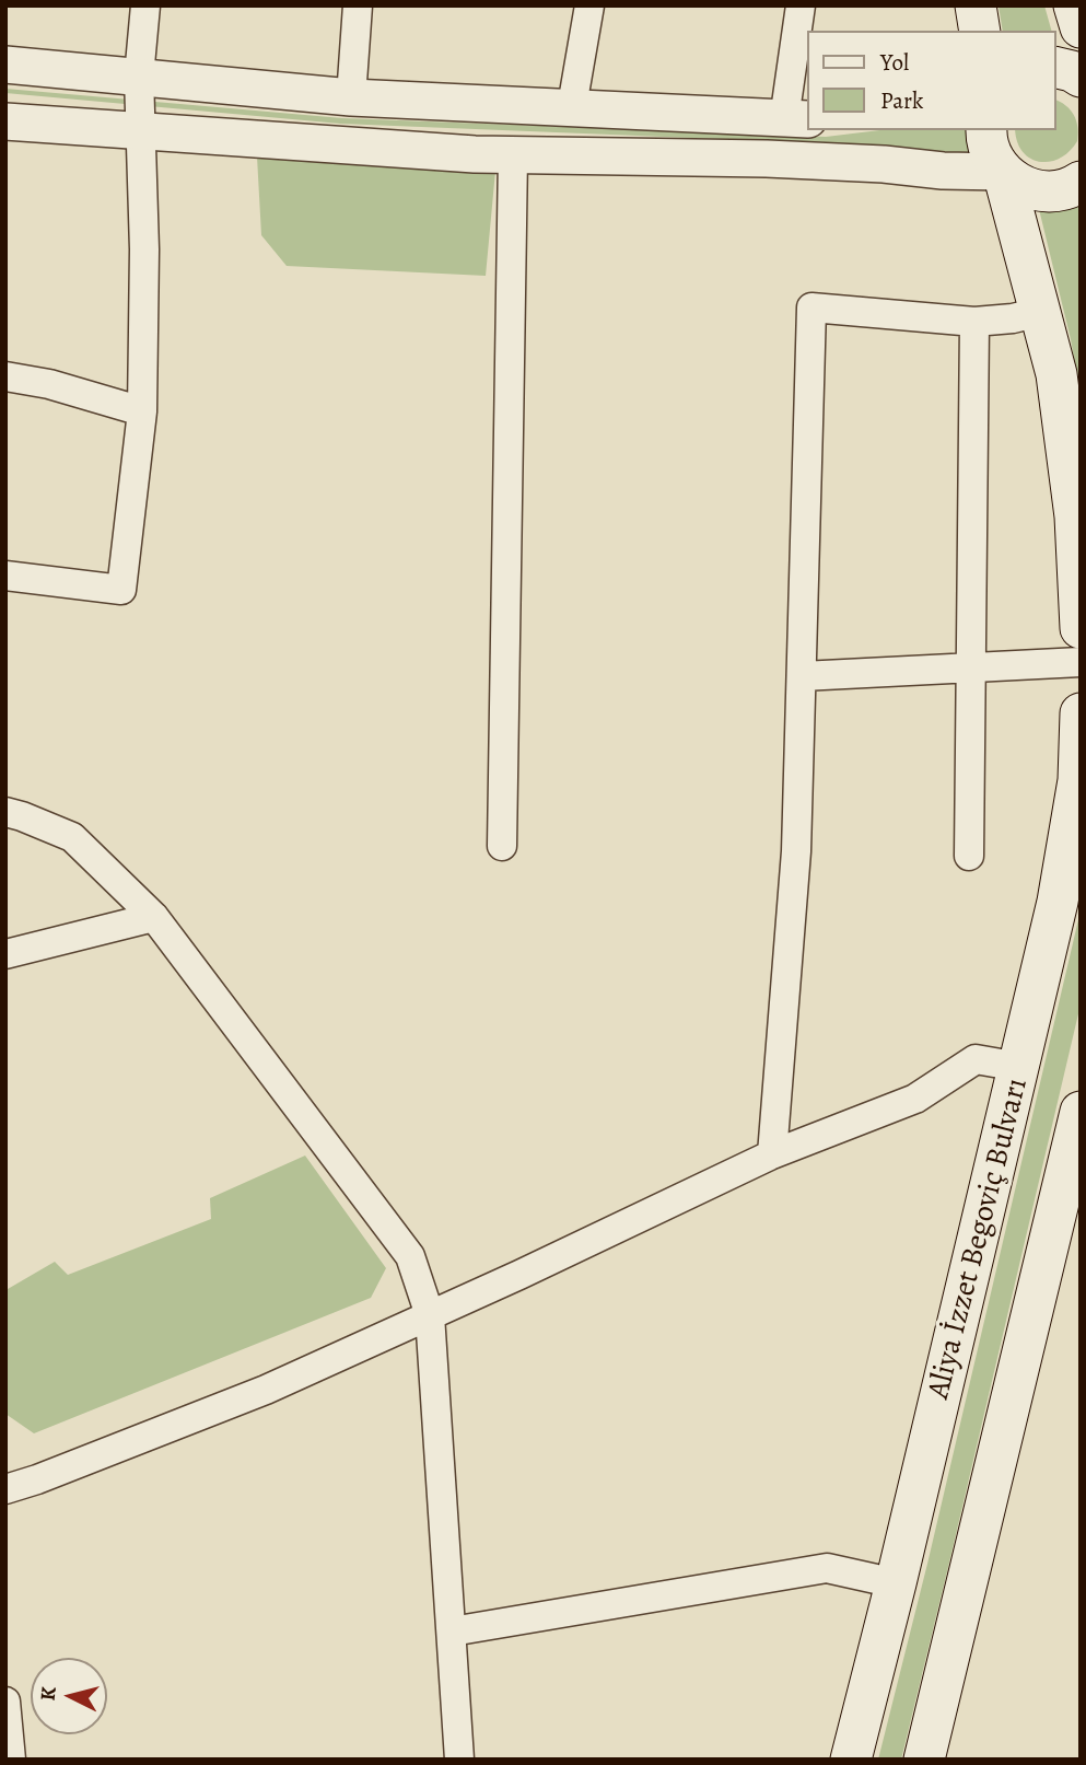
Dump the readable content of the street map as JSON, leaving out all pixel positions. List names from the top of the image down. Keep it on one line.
{"streets":{"main road":["Aliya İzzet Begoviç Bulvarı"]},"legend":["Yol","Park"],"north":"left"}
